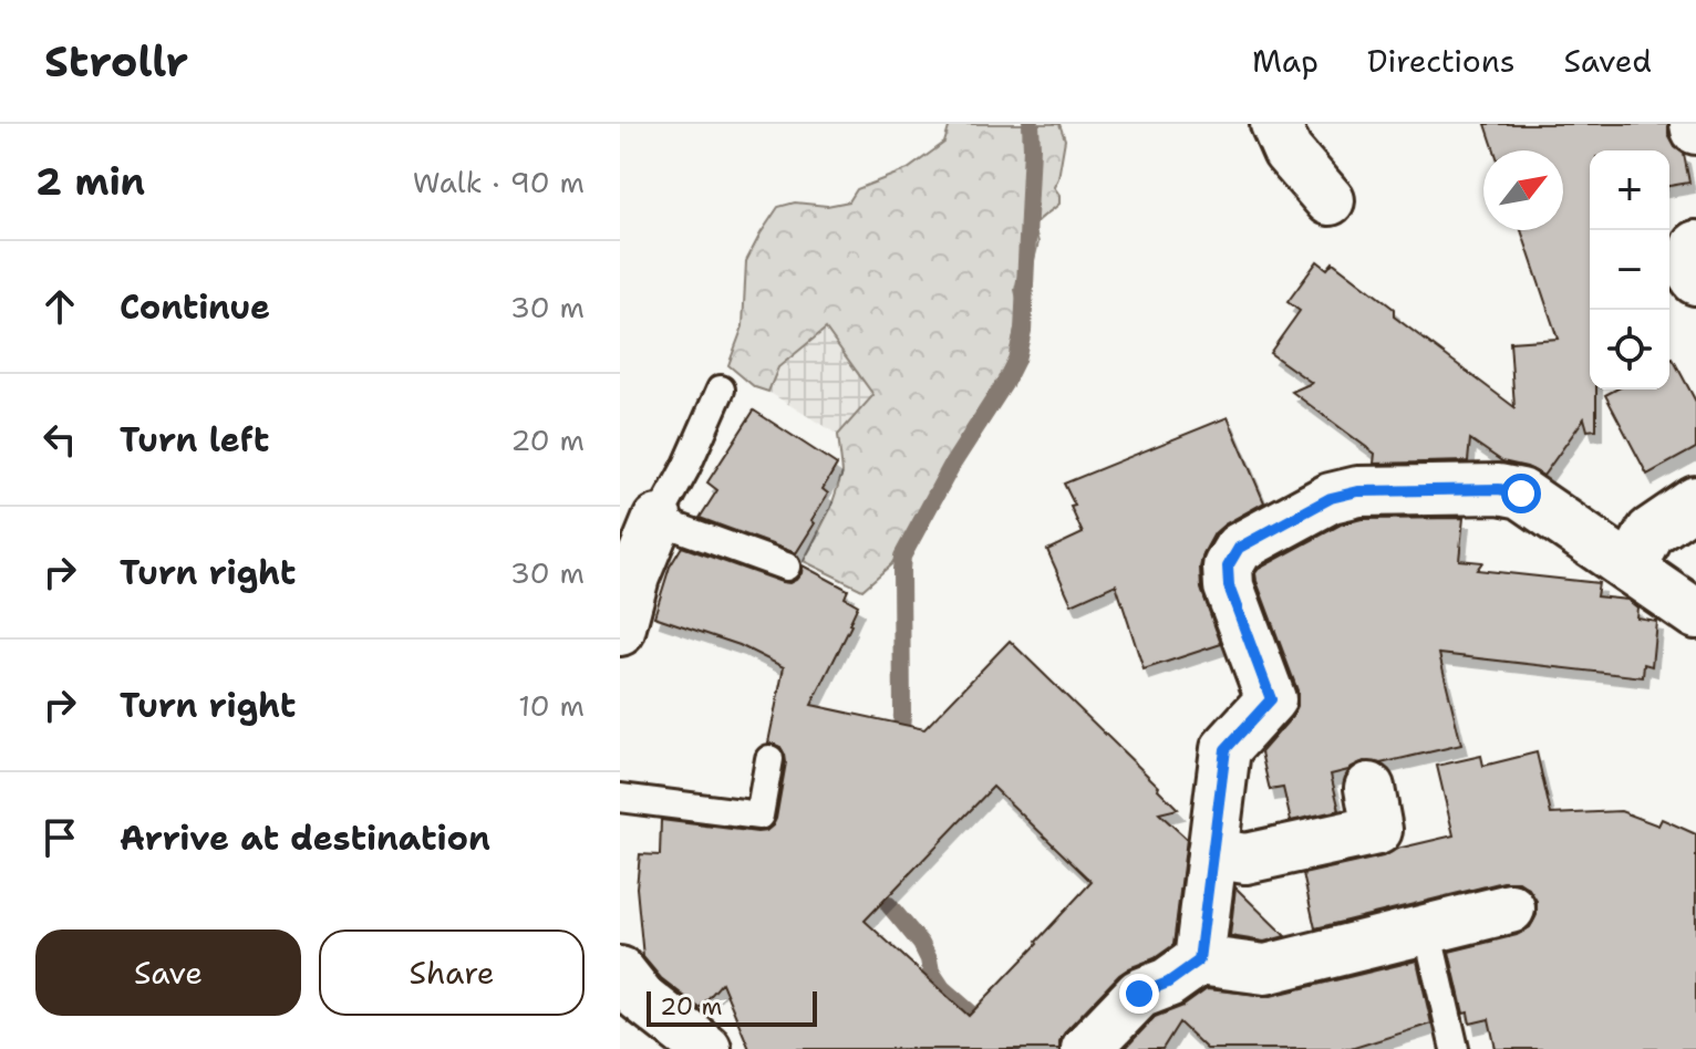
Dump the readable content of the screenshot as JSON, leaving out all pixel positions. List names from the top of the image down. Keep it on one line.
{"scale_bar":"20 m","north":"top right","page":{"header":"Strollr","nav":["Map","Directions","Saved"],"heading":["2 min","Walk · 90 m"],"map_buttons":["+","−"],"list":[["Continue","30 m"],["Turn left","20 m"],["Turn right","30 m"],["Turn right","10 m"],"Arrive at destination"],"buttons":["Save","Share"],"scale":"20 m"}}
